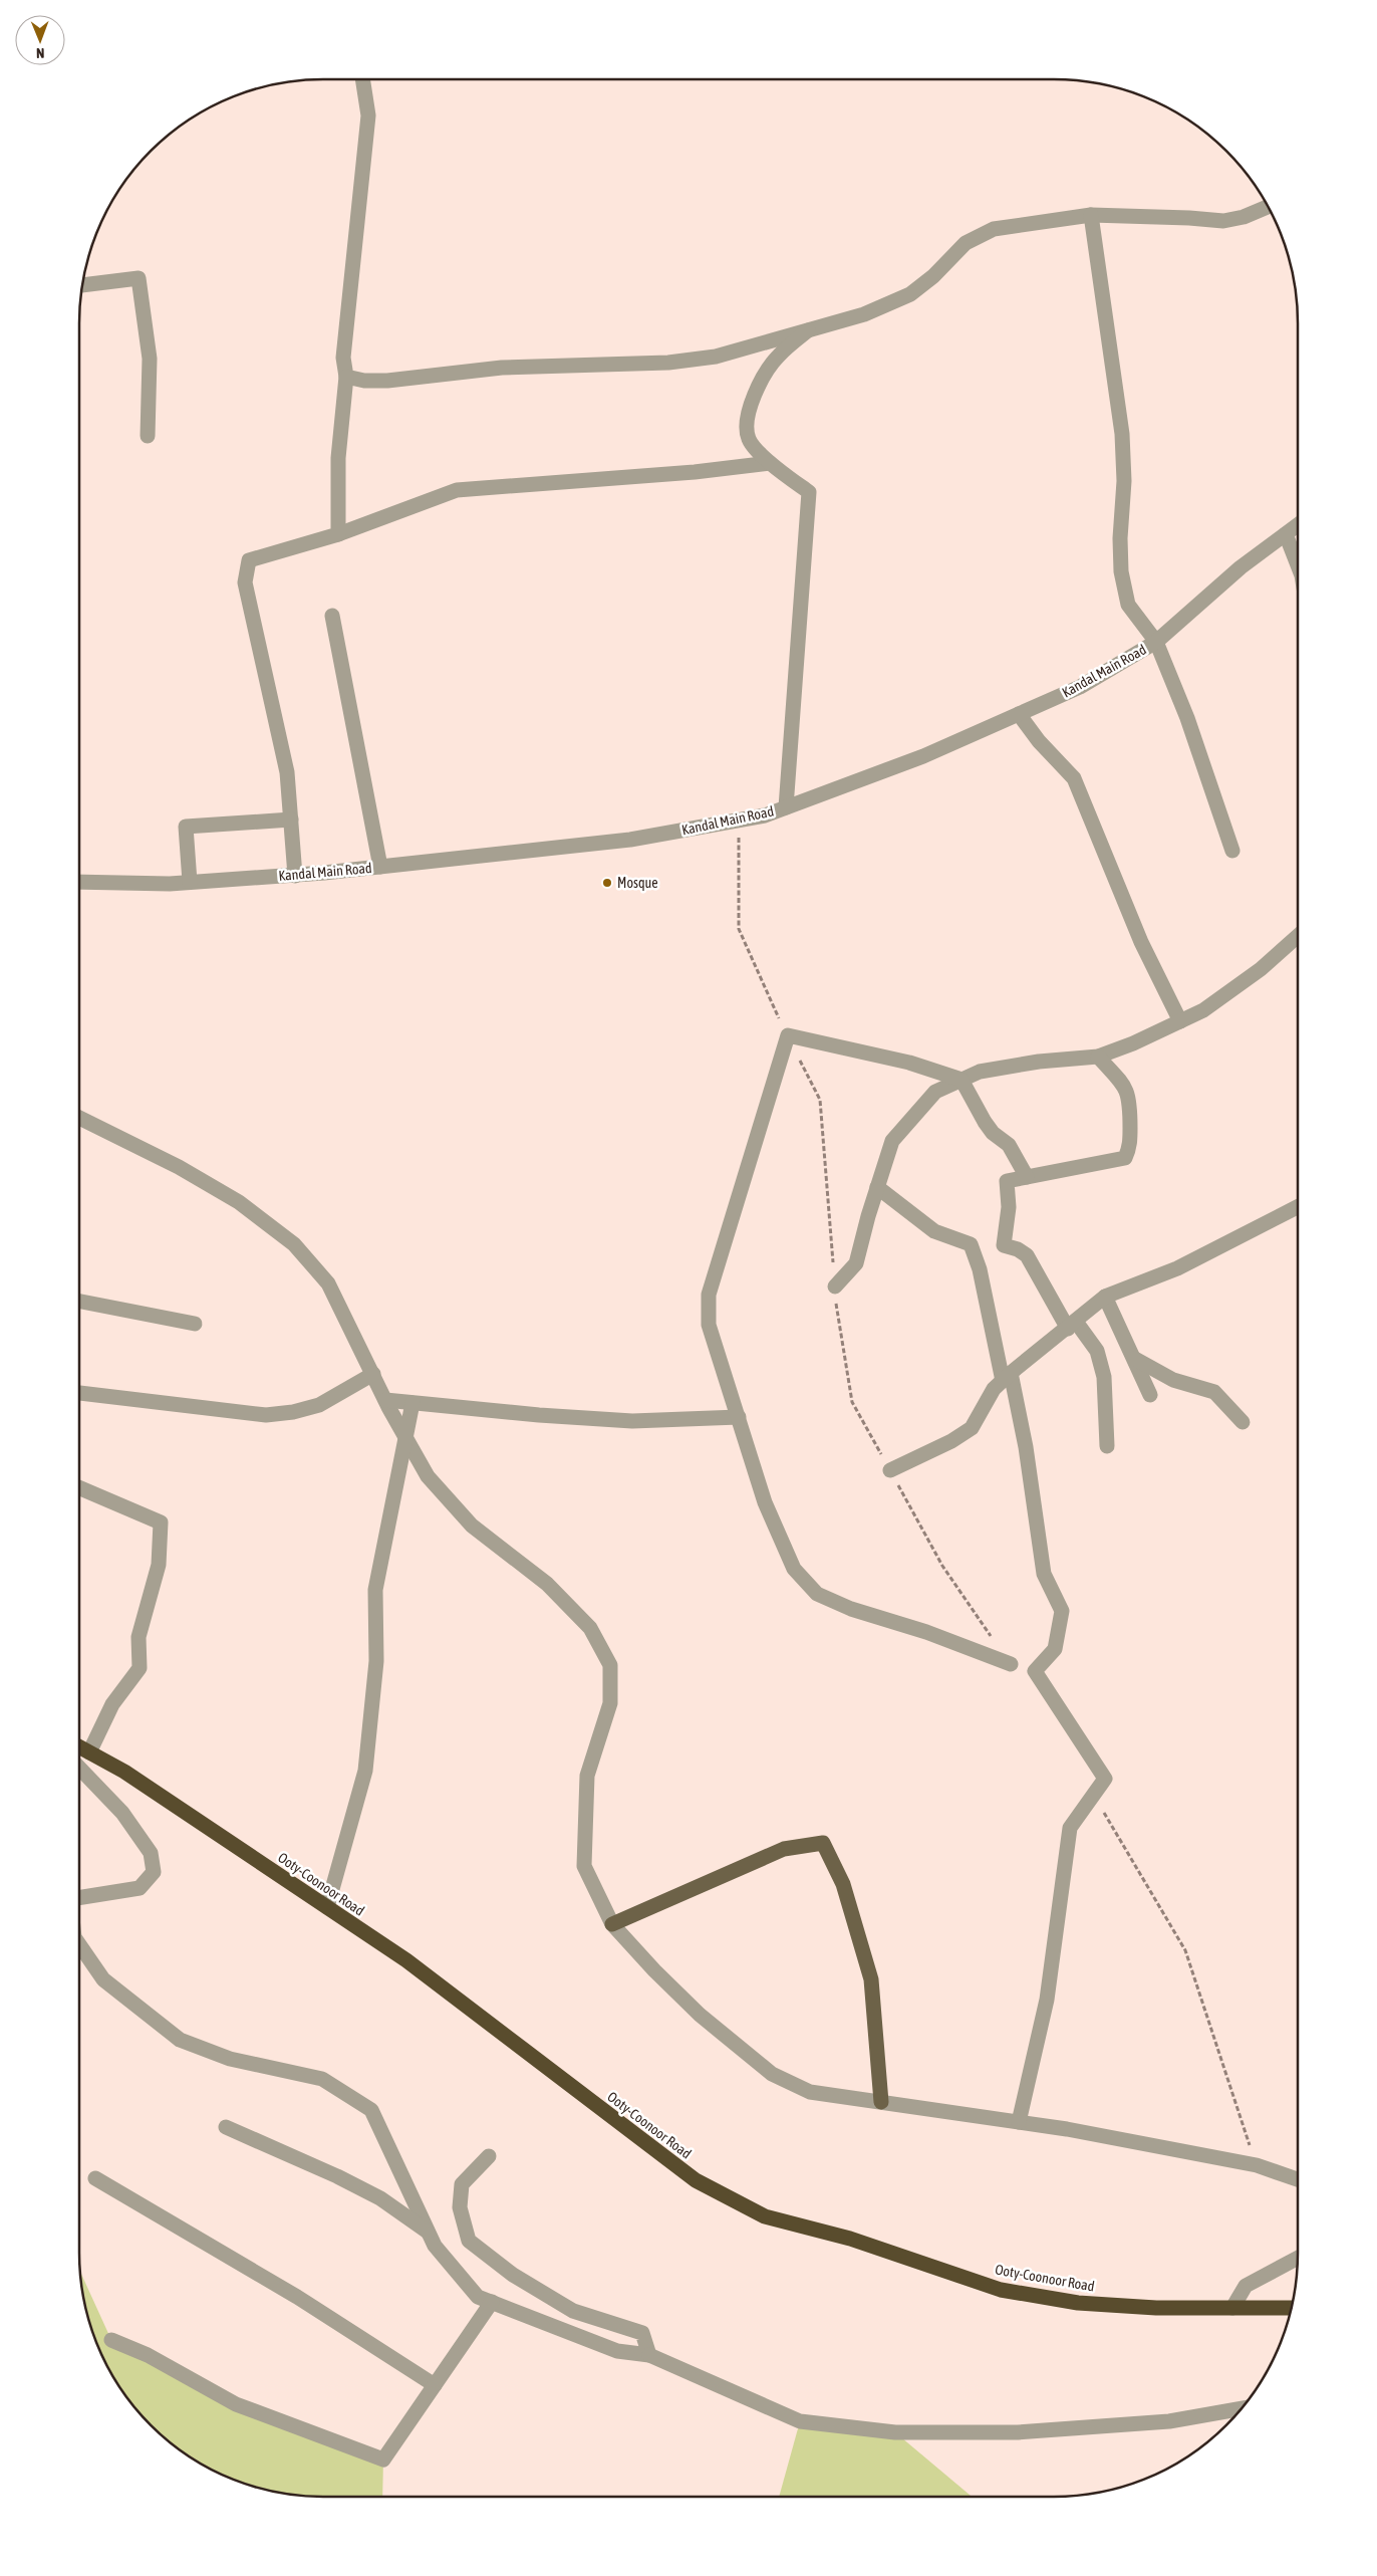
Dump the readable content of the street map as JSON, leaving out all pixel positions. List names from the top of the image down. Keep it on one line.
{"streets":{"highway":["Ooty-Coonoor Road"],"street":["Kandal Main Road"]},"places":["Mosque"],"north":"bottom"}
